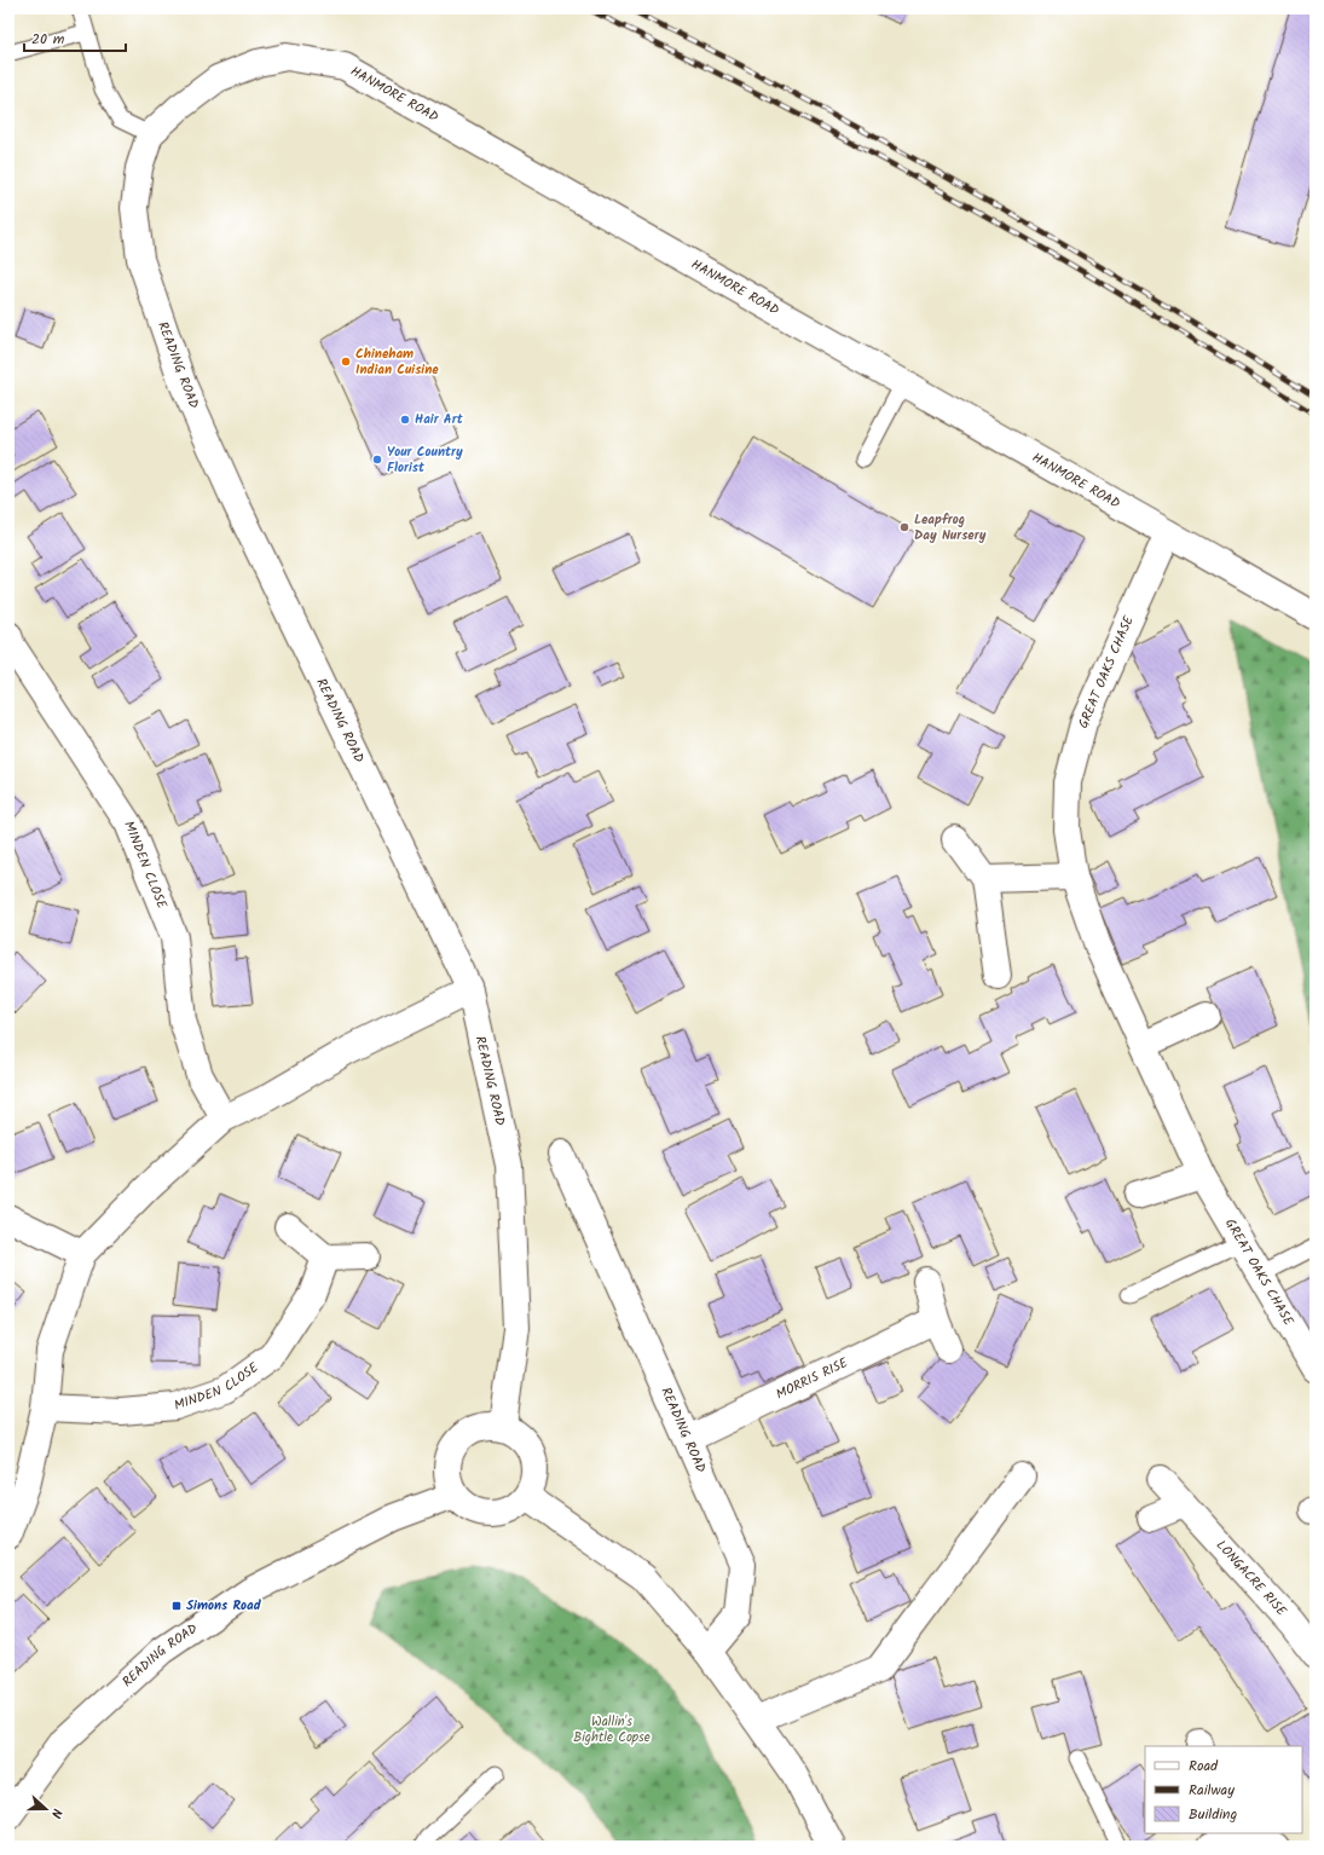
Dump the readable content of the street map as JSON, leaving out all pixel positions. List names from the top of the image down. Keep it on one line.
{"streets":{"street":["HANMORE ROAD","READING ROAD","GREAT OAKS CHASE","MINDEN CLOSE","MORRIS RISE","LONGACRE RISE"]},"crossings":[["HANMORE ROAD","READING ROAD"],["HANMORE ROAD","GREAT OAKS CHASE"],["READING ROAD","MORRIS RISE"]],"parks":["Wallin's Bightle Copse"],"places":{"other":["Chineham Indian Cuisine","Hair Art","Your Country Florist","Leapfrog Day Nursery"],"transit":["Simons Road"]},"legend":["Road","Railway","Building"],"scale_bar":"20 m","north":"right"}
